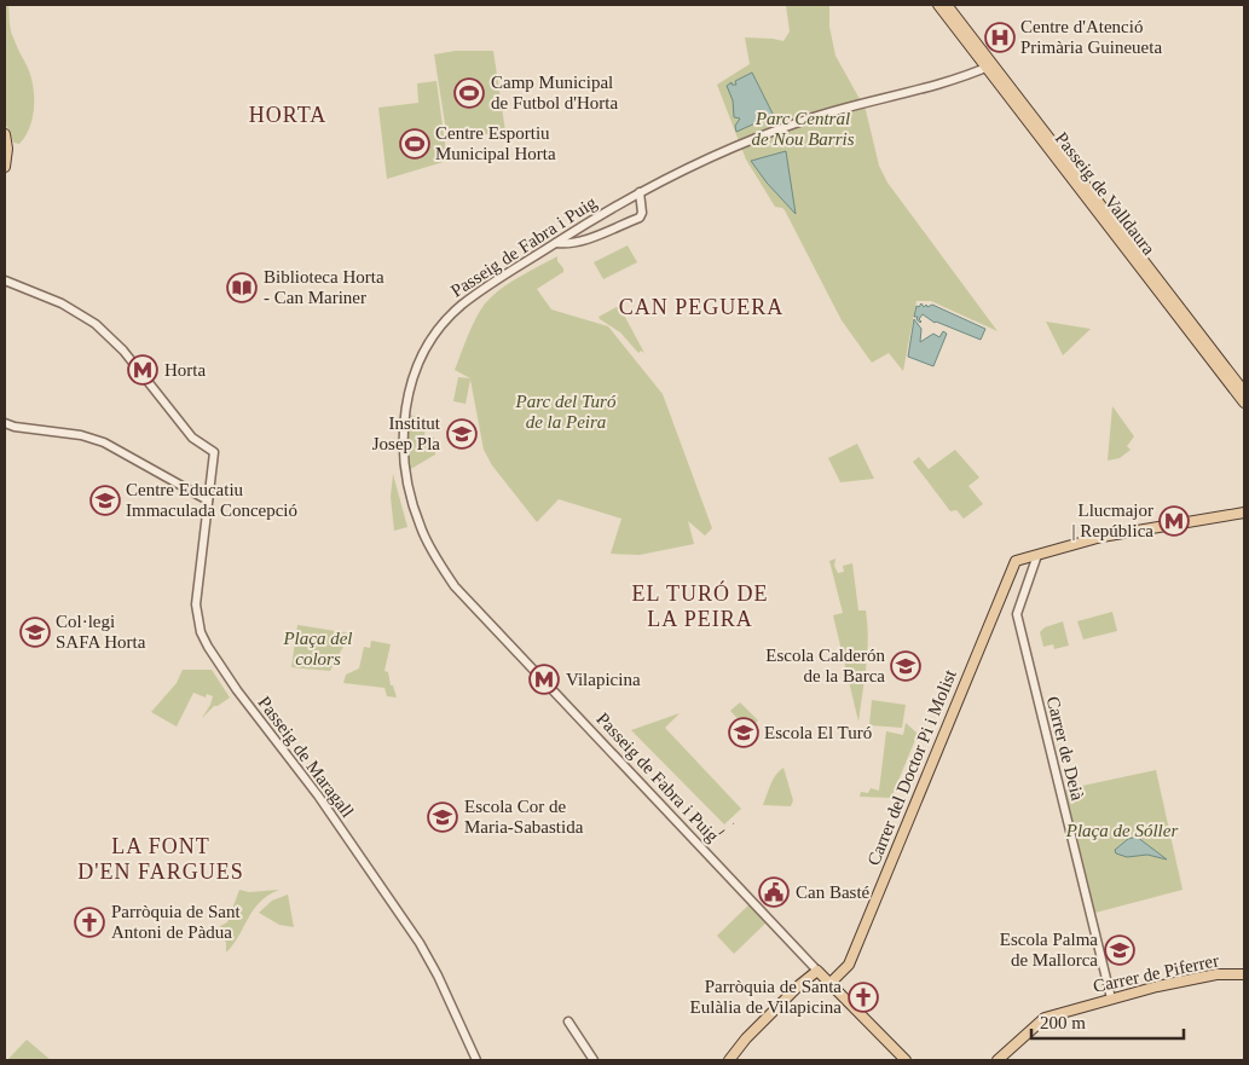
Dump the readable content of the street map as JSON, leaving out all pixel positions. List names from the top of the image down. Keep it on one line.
{"streets":{"main road":["Passeig de Valldaura","Passeig de Fabra i Puig","Carrer del Doctor Pi i Molist","Carrer de Piferrer"],"street":["Carrer de Deià","Passeig de Maragall"]},"crossings":[["Passeig de Valldaura","Passeig de Fabra i Puig"],["Passeig de Fabra i Puig","Carrer del Doctor Pi i Molist"],["Carrer de Deià","Carrer del Doctor Pi i Molist"],["Carrer de Deià","Carrer de Piferrer"]],"districts":["HORTA","CAN PEGUERA","EL TURÓ DE LA PEIRA","LA FONT D'EN FARGUES"],"parks":["Parc Central de Nou Barris","Parc del Turó de la Peira","Plaça del colors","Plaça de Sóller"],"places":{"hospital":["Centre d'Atenció Primària Guineueta"],"sports":["Camp Municipal de Futbol d'Horta","Centre Esportiu Municipal Horta"],"library":["Biblioteca Horta - Can Mariner"],"metro station":["Horta","Llucmajor | República","Vilapicina"],"school or university":["Institut Josep Pla","Centre Educatiu Immaculada Concepció","Col·legi SAFA Horta","Escola Calderón de la Barca","Escola El Turó","Escola Cor de Maria-Sabastida","Escola Palma de Mallorca"],"public building":["Can Basté"],"church":["Parròquia de Sant Antoni de Pàdua","Parròquia de Santa Eulàlia de Vilapicina"]},"scale_bar":"200 m"}
